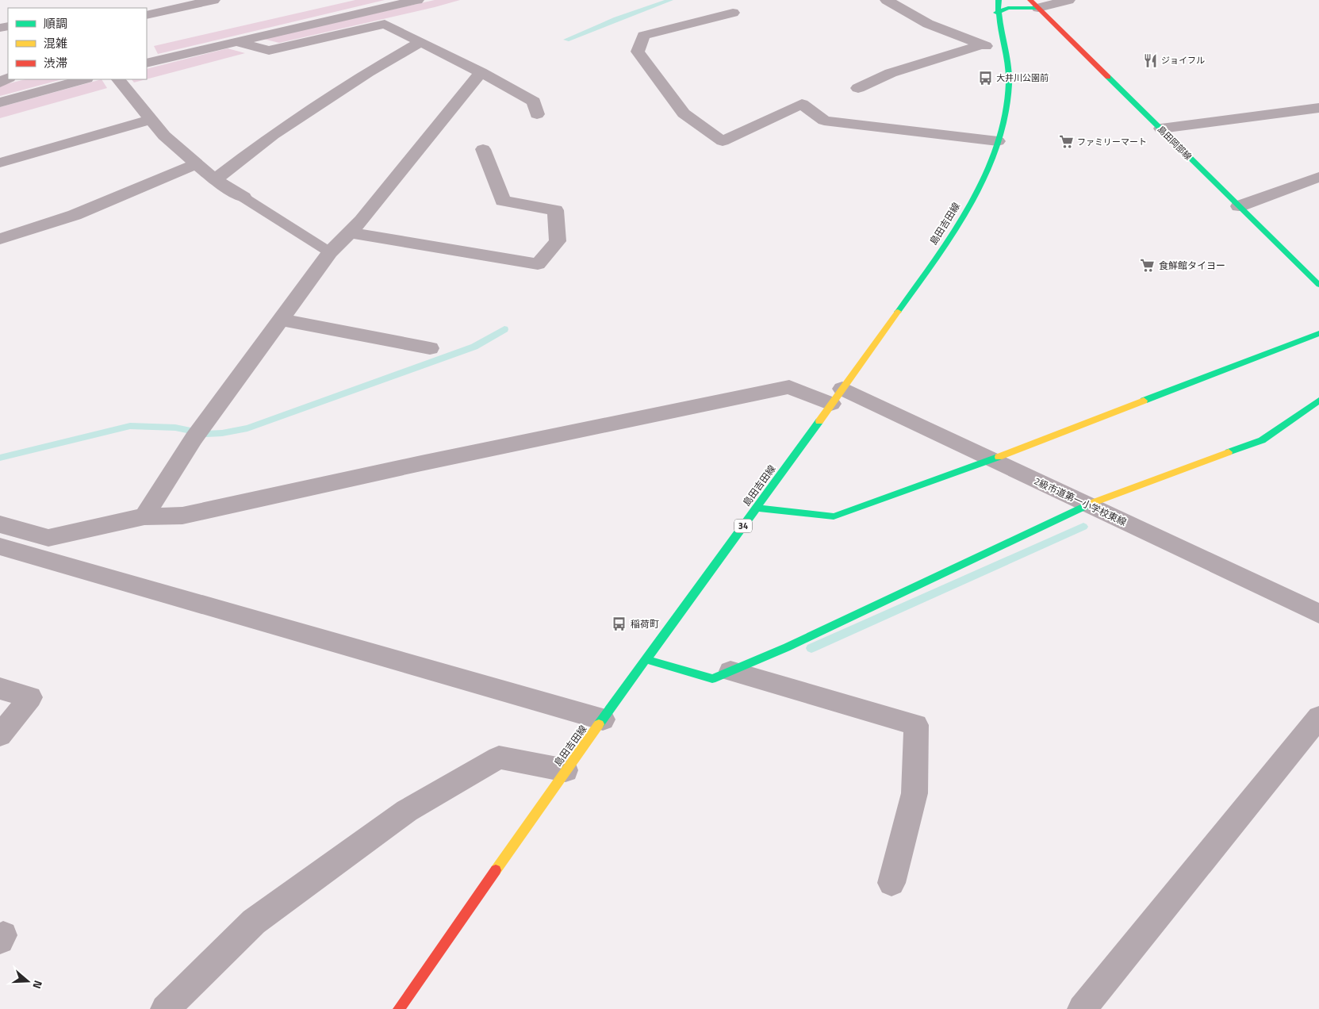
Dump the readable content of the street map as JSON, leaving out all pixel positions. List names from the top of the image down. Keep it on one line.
{"streets":{"main road":["島田岡部線","島田吉田線","34"],"street":["2級市道第一小学校東線"]},"crossings":[["島田吉田線","2級市道第一小学校東線"]],"places":{"restaurant":["ジョイフル"],"bus stop":["大井川公園前","稲荷町"],"supermarket":["ファミリーマート","食鮮館タイヨー"]},"legend":["順調","混雑","渋滞"],"north":"right"}
